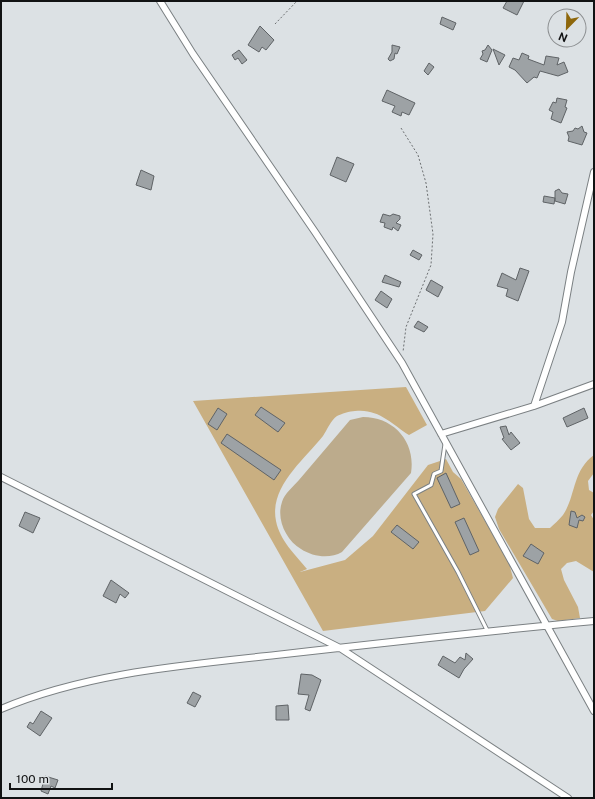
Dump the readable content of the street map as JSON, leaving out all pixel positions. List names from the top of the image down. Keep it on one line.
{"scale_bar":"100 m","north":"bottom left"}
